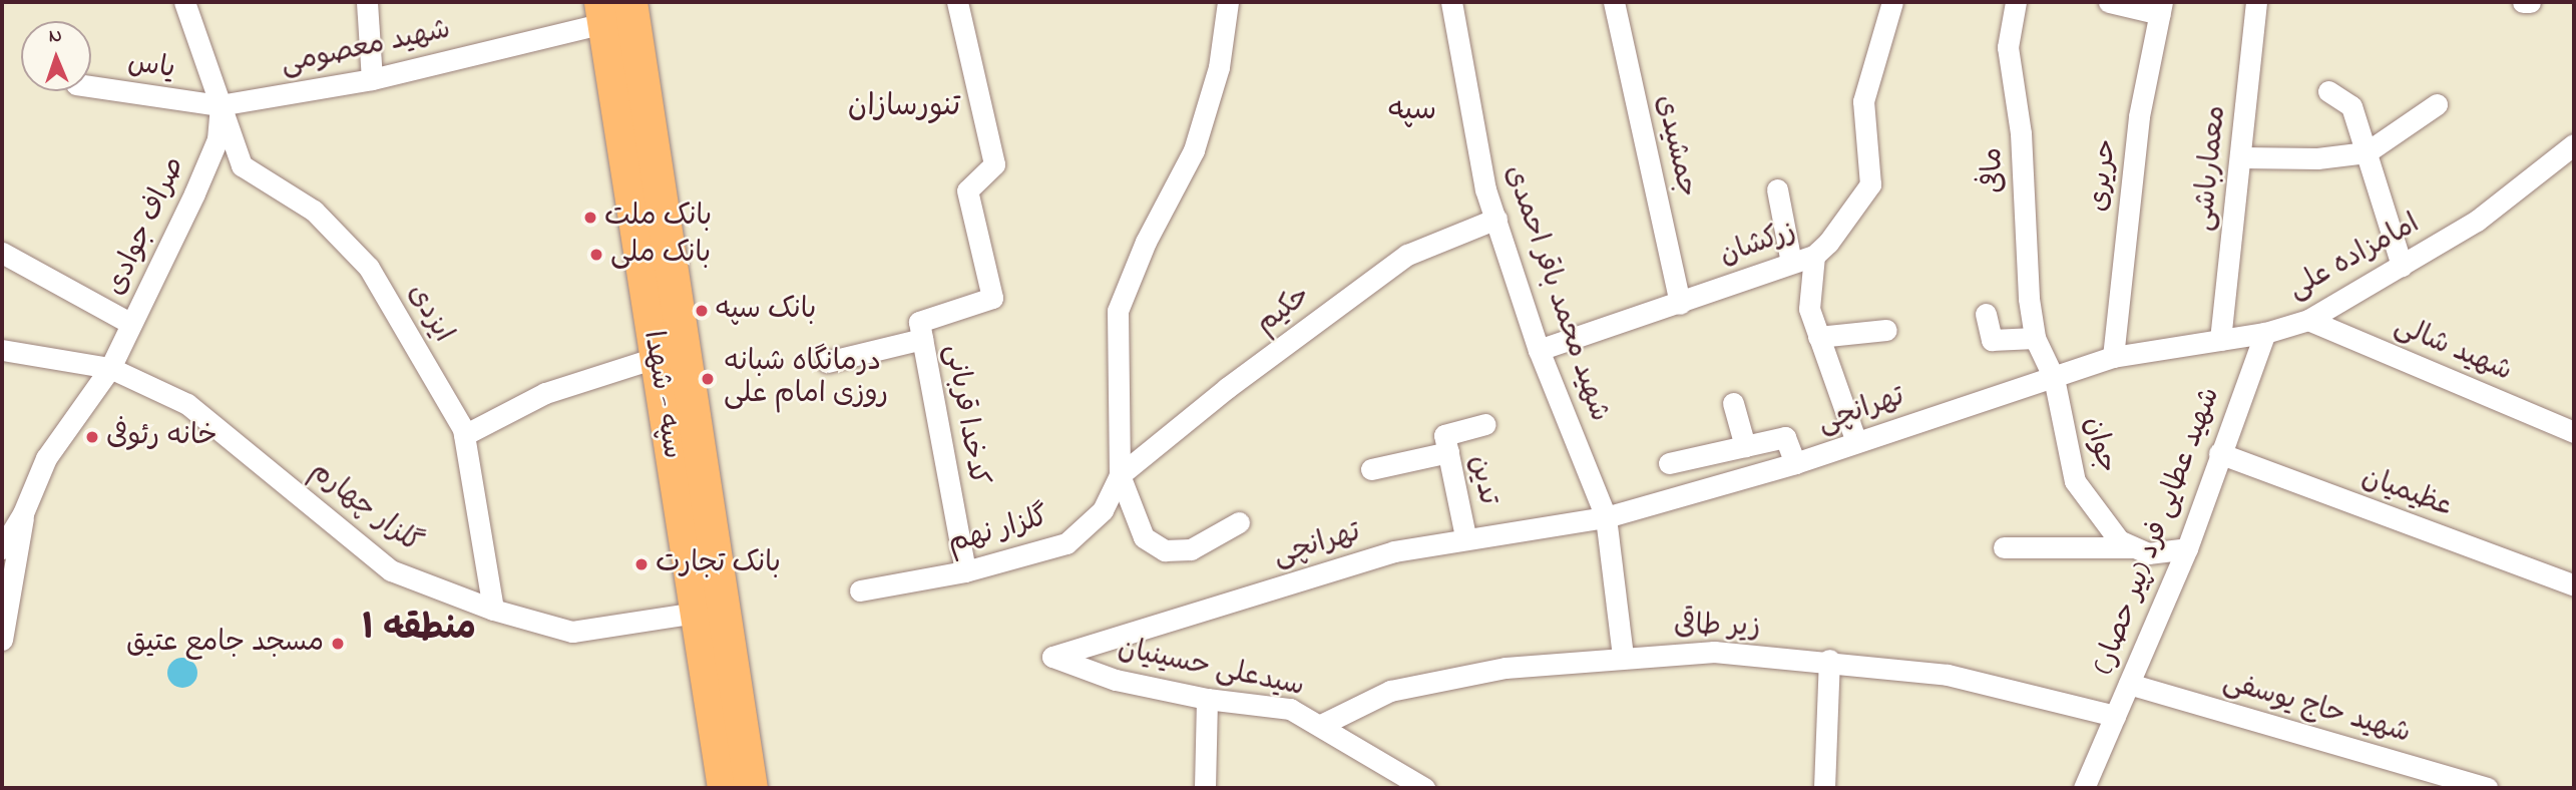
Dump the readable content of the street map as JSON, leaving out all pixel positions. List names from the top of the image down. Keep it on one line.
{"streets":{"main road":["سپه - شهدا"],"street":["شهید معصومی","یاس","جمشیدی","معمارباشی","مافی","حریری","صراف جوادی","زرکشان","امامزاده علی","شهید محمد باقر احمدی","حکیم","ایزدی","شهید شالی","تهرانچی","کدخدا قربانی","جوان","تدین","عظیمیان","گلزار چهارم","گلزار نهم","شهید عطایی فرد (پیر حصار)","زیر طاقی","سیدعلی حسینیان","شهید حاج یوسفی"]},"crossings":[["شهید معصومی","یاس"],["شهید معصومی","صراف جوادی"],["شهید معصومی","ایزدی"],["شهید معصومی","سپه - شهدا"],["یاس","صراف جوادی"],["یاس","ایزدی"],["جمشیدی","زرکشان"],["معمارباشی","امامزاده علی"],["مافی","امامزاده علی"],["مافی","تهرانچی"],["مافی","جوان"],["حریری","امامزاده علی"],["صراف جوادی","ایزدی"],["صراف جوادی","گلزار چهارم"],["زرکشان","شهید محمد باقر احمدی"],["امامزاده علی","شهید شالی"],["امامزاده علی","تهرانچی"],["امامزاده علی","جوان"],["امامزاده علی","شهید عطایی فرد (پیر حصار)"],["شهید محمد باقر احمدی","حکیم"],["شهید محمد باقر احمدی","تهرانچی"],["حکیم","گلزار نهم"],["ایزدی","گلزار چهارم"],["سپه - شهدا","گلزار چهارم"],["تهرانچی","جوان"],["تهرانچی","تدین"],["تهرانچی","سیدعلی حسینیان"],["کدخدا قربانی","گلزار نهم"],["عظیمیان","شهید عطایی فرد (پیر حصار)"],["شهید عطایی فرد (پیر حصار)","زیر طاقی"],["شهید عطایی فرد (پیر حصار)","شهید حاج یوسفی"],["زیر طاقی","سیدعلی حسینیان"]],"districts":["تنورسازان","سپه","منطقه ۱"],"places":["بانک ملت","بانک ملی","بانک سپه","درمانگاه شبانه روزی امام علی","خانه رئوفی","بانک تجارت","مسجد جامع عتیق"],"north":"top"}
